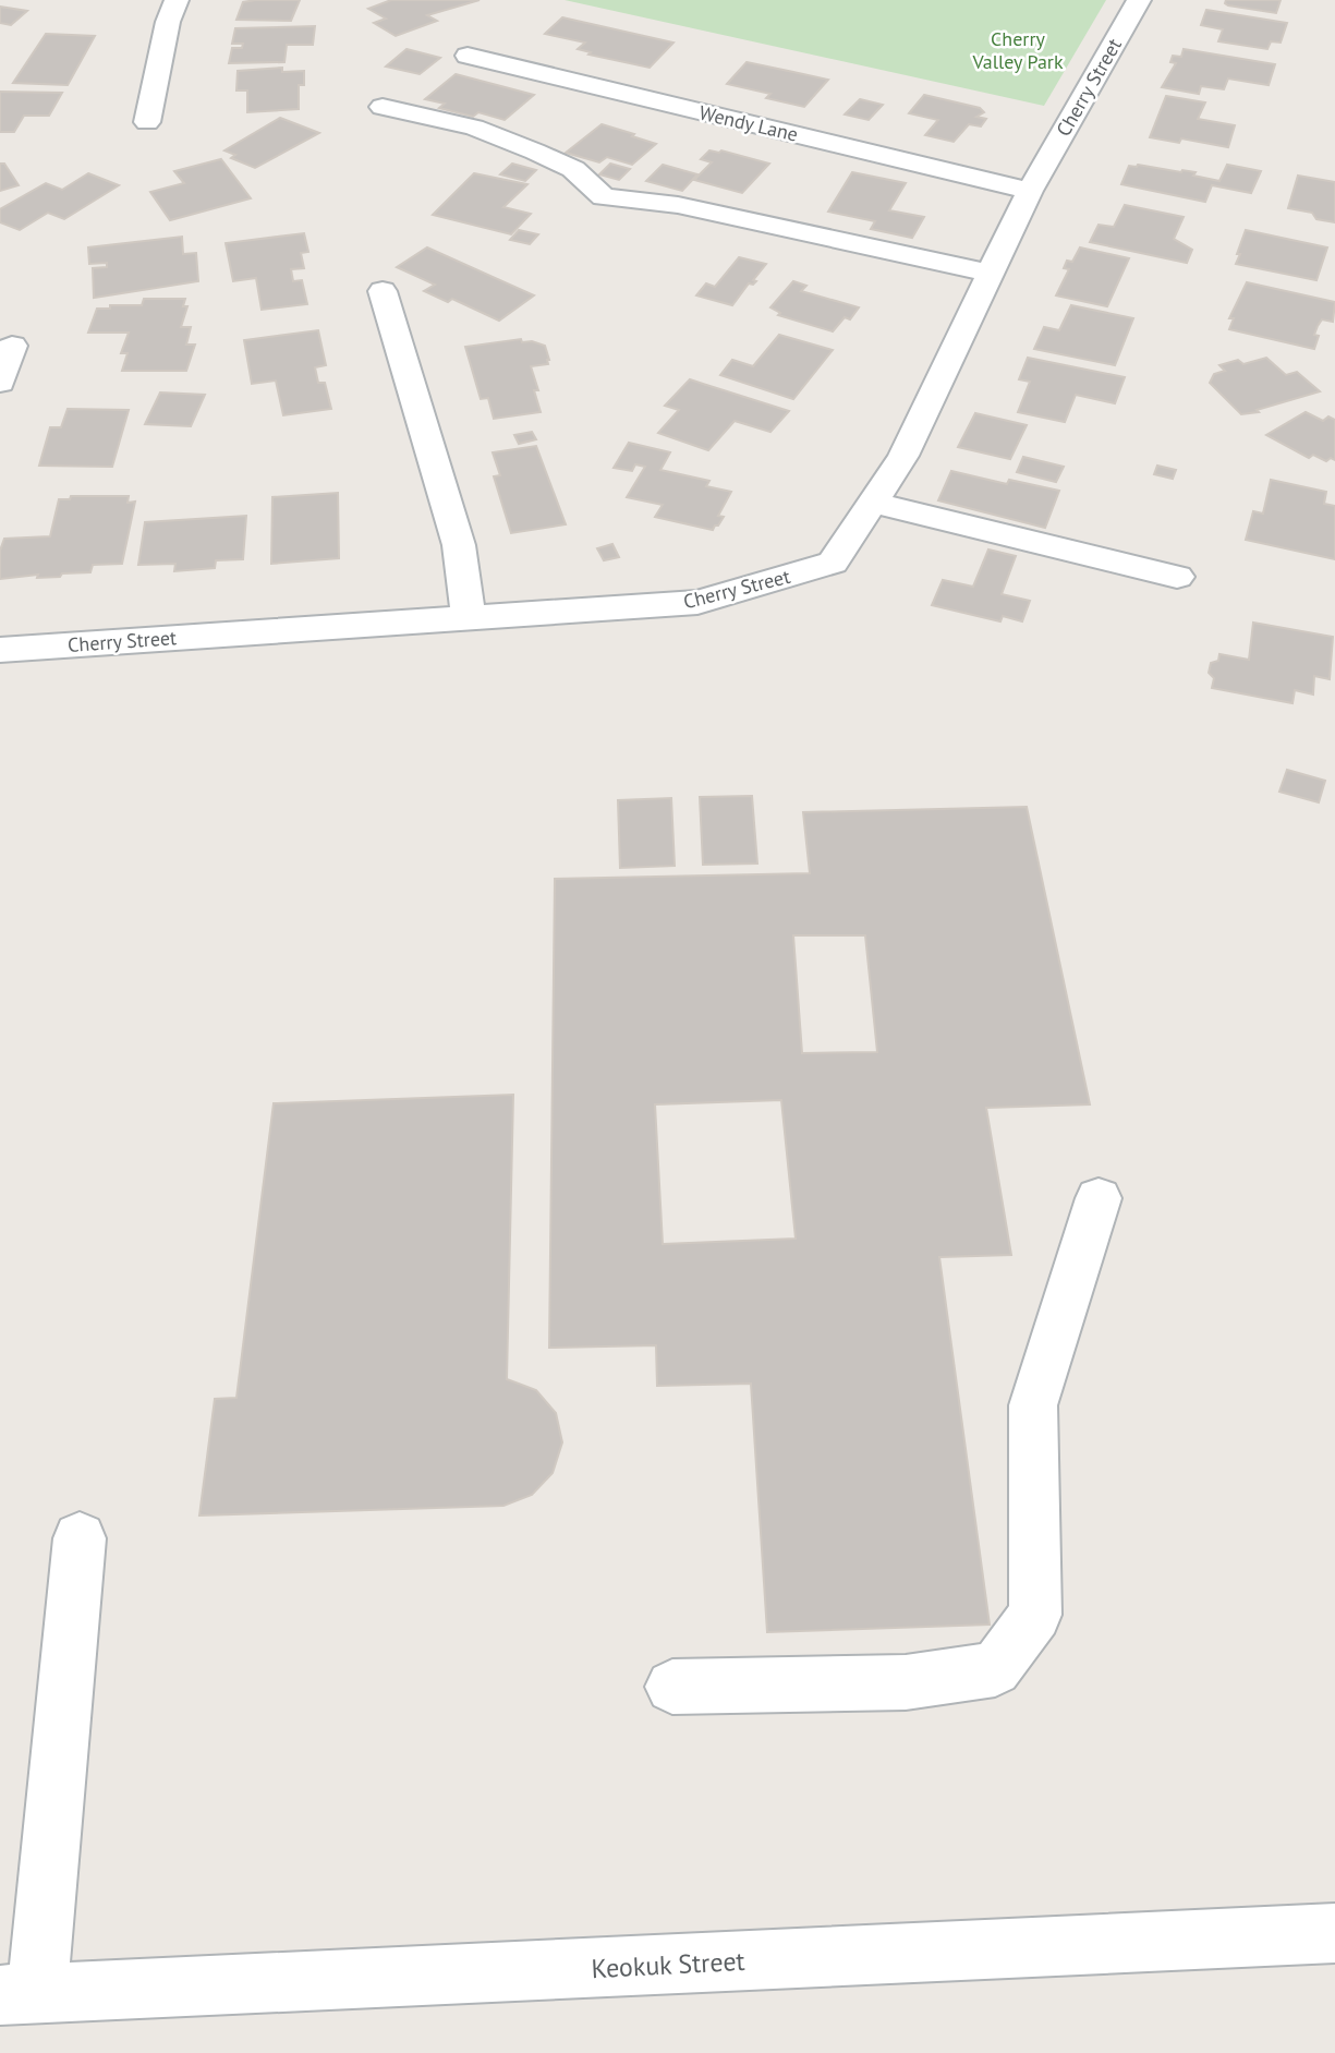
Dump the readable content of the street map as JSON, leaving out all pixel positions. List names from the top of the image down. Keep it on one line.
{"streets":{"street":["Cherry Street","Wendy Lane","Keokuk Street"]},"crossings":[["Cherry Street","Wendy Lane"]],"parks":["Cherry Valley Park"]}
